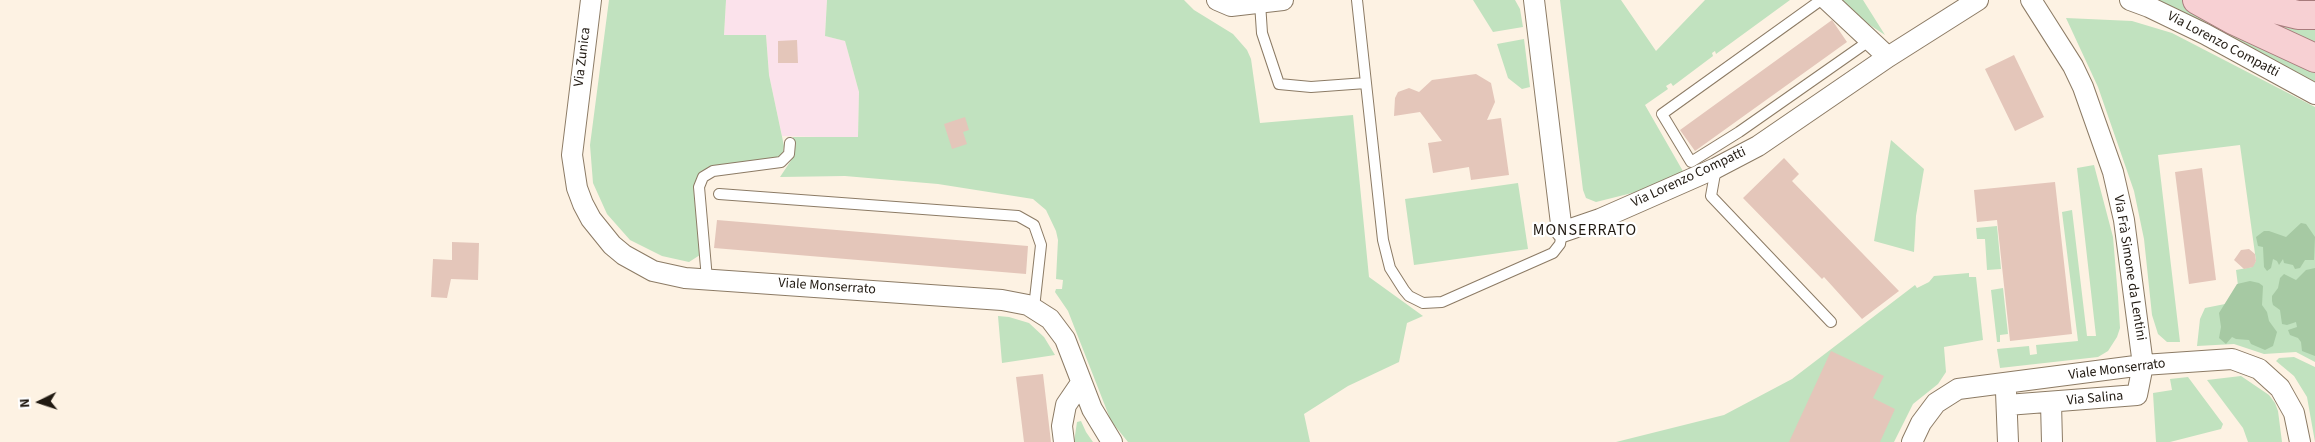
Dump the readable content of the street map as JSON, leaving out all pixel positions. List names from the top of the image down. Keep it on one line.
{"streets":{"street":["Via Lorenzo Compatti","Via Zunica","Via Frà Simone da Lentini","Viale Monserrato","Via Salina"]},"crossings":[["Via Zunica","Viale Monserrato"],["Via Frà Simone da Lentini","Viale Monserrato"],["Via Frà Simone da Lentini","Via Salina"],["Viale Monserrato","Via Salina"]],"districts":["MONSERRATO"],"north":"left"}
